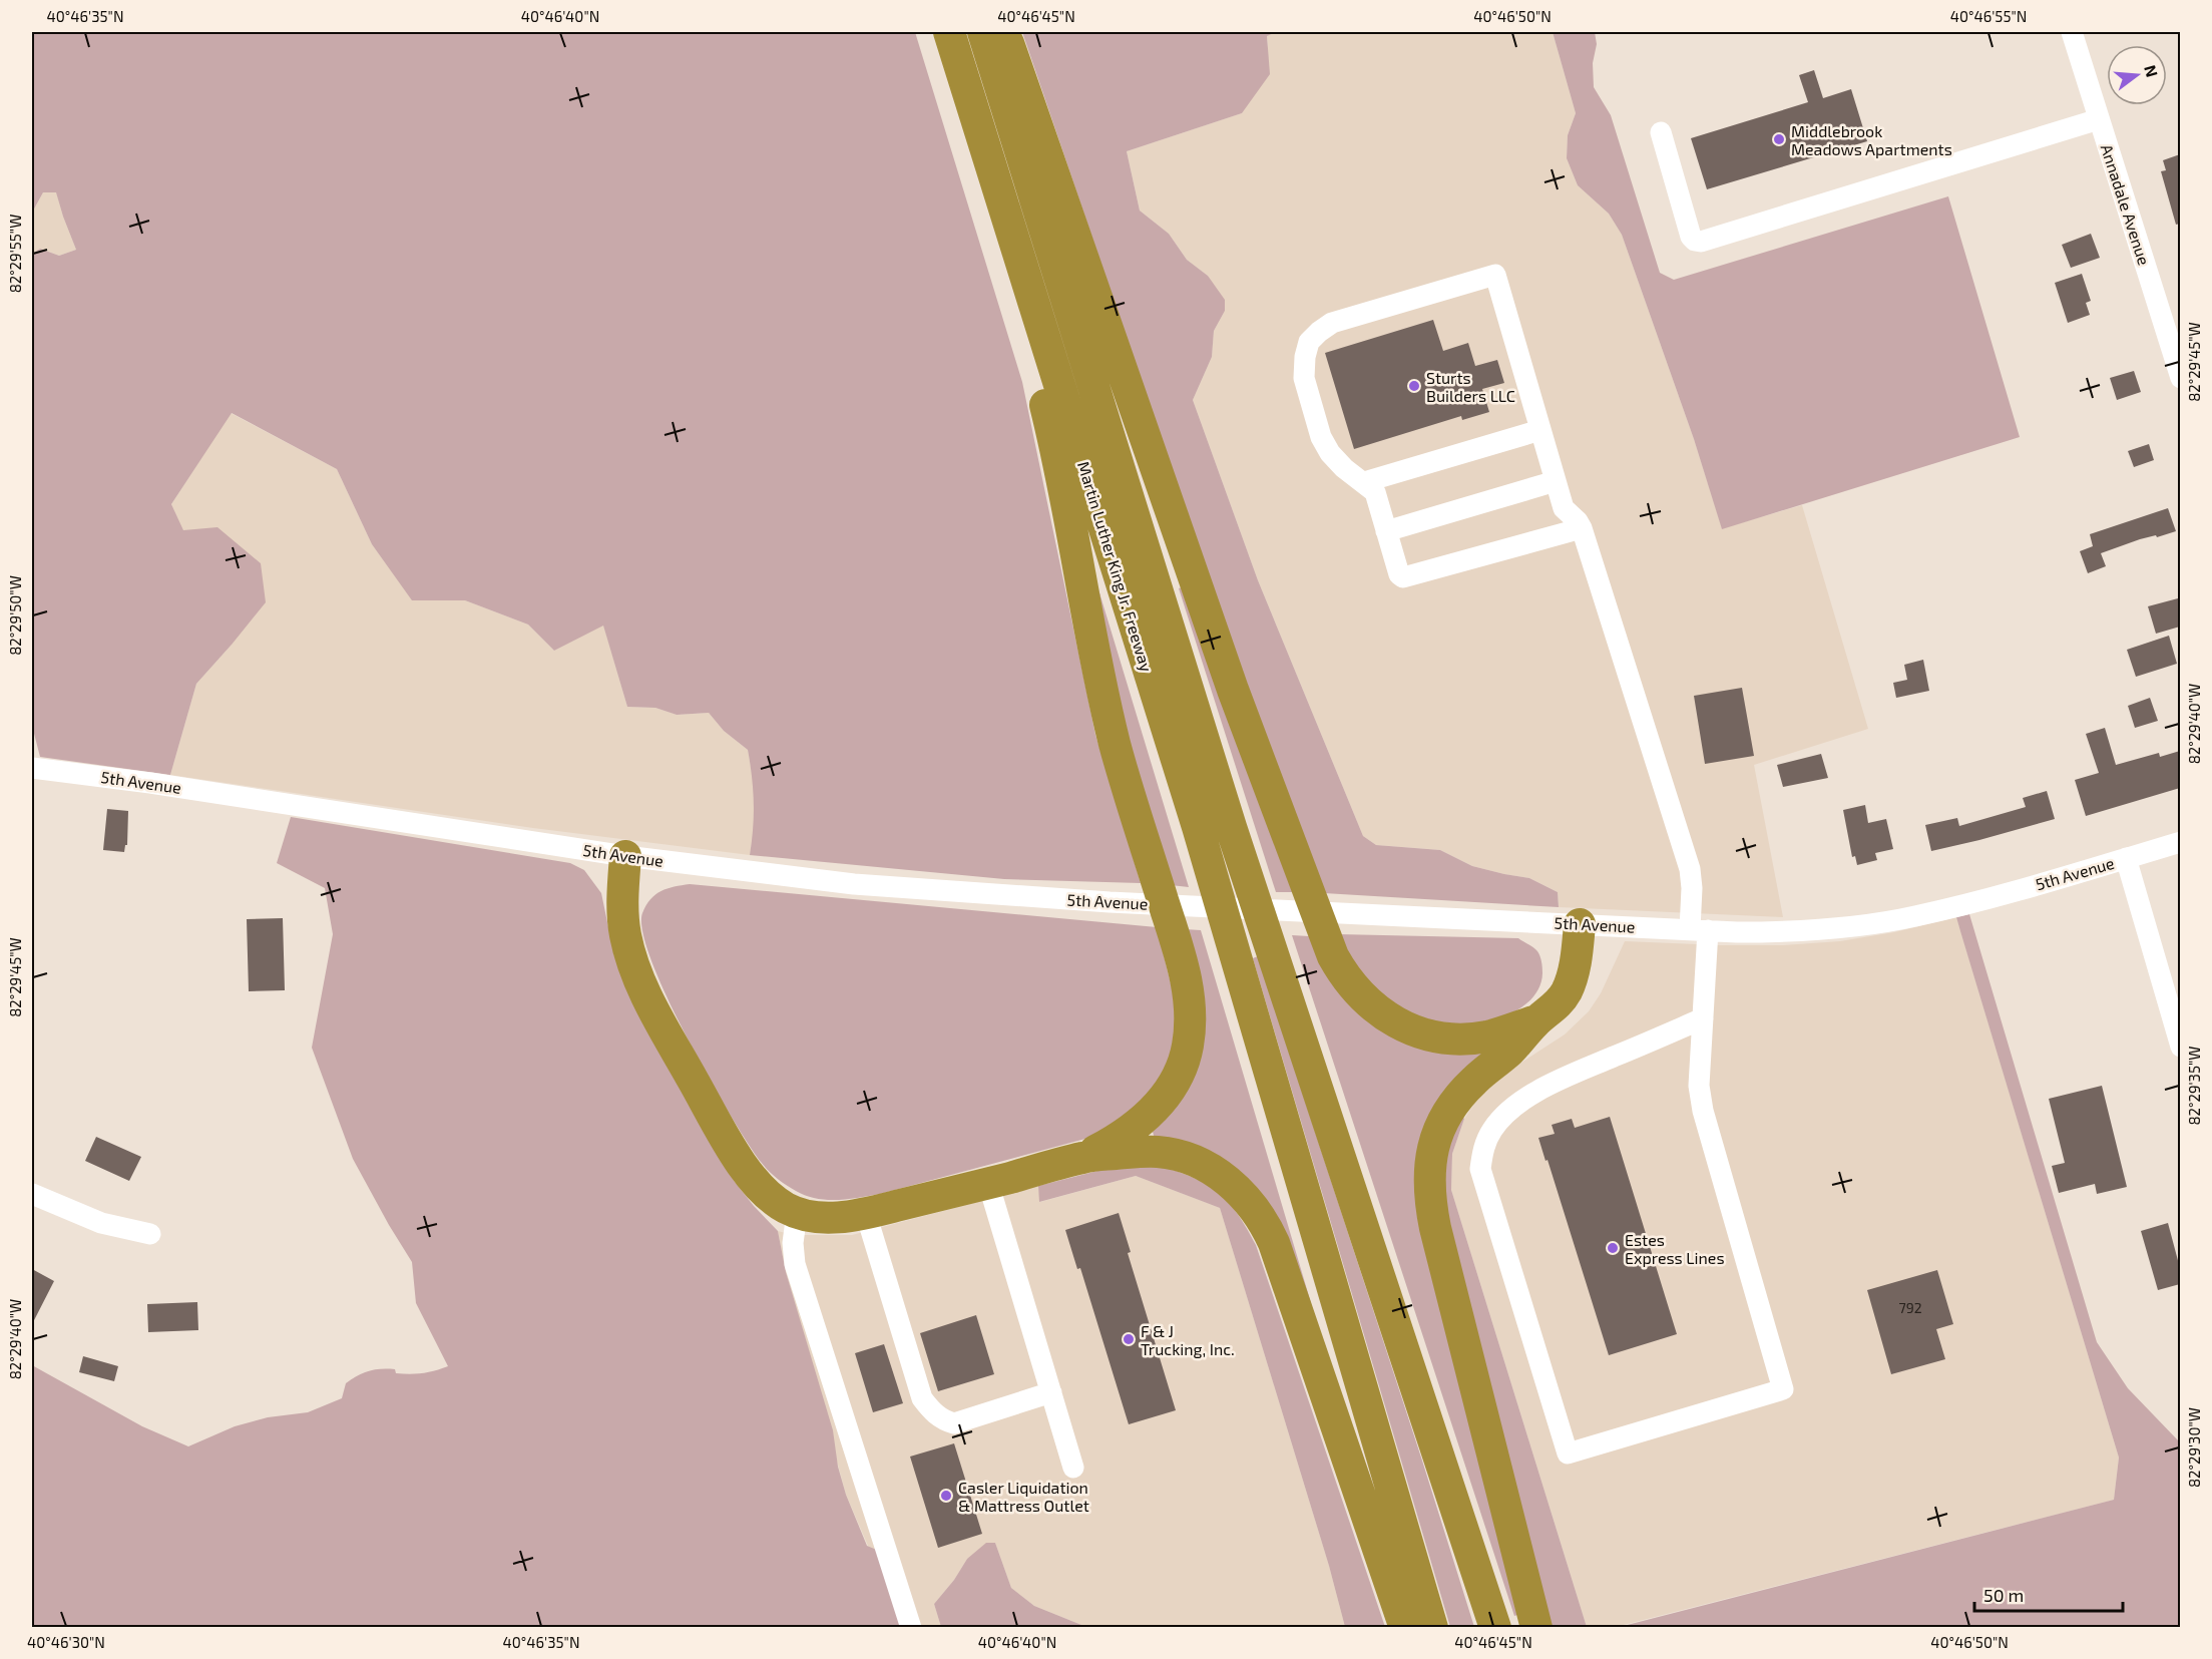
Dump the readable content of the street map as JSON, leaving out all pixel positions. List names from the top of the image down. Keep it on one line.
{"streets":{"highway":["Martin Luther King Jr. Freeway"],"street":["Annadale Avenue","5th Avenue"]},"places":["Middlebrook Meadows Apartments","Sturts Builders LLC","Estes Express Lines","F & J Trucking, Inc.","Casler Liquidation & Mattress Outlet"],"house_numbers":["792"],"scale_bar":"50 m","north":"right","coordinates":["40°46'35\"N","40°46'40\"N","40°46'45\"N","40°46'50\"N","40°46'55\"N","82°29'55\"W","82°29'45\"W","82°29'50\"W","82°29'40\"W","82°29'35\"W","82°29'30\"W","40°46'30\"N"]}
